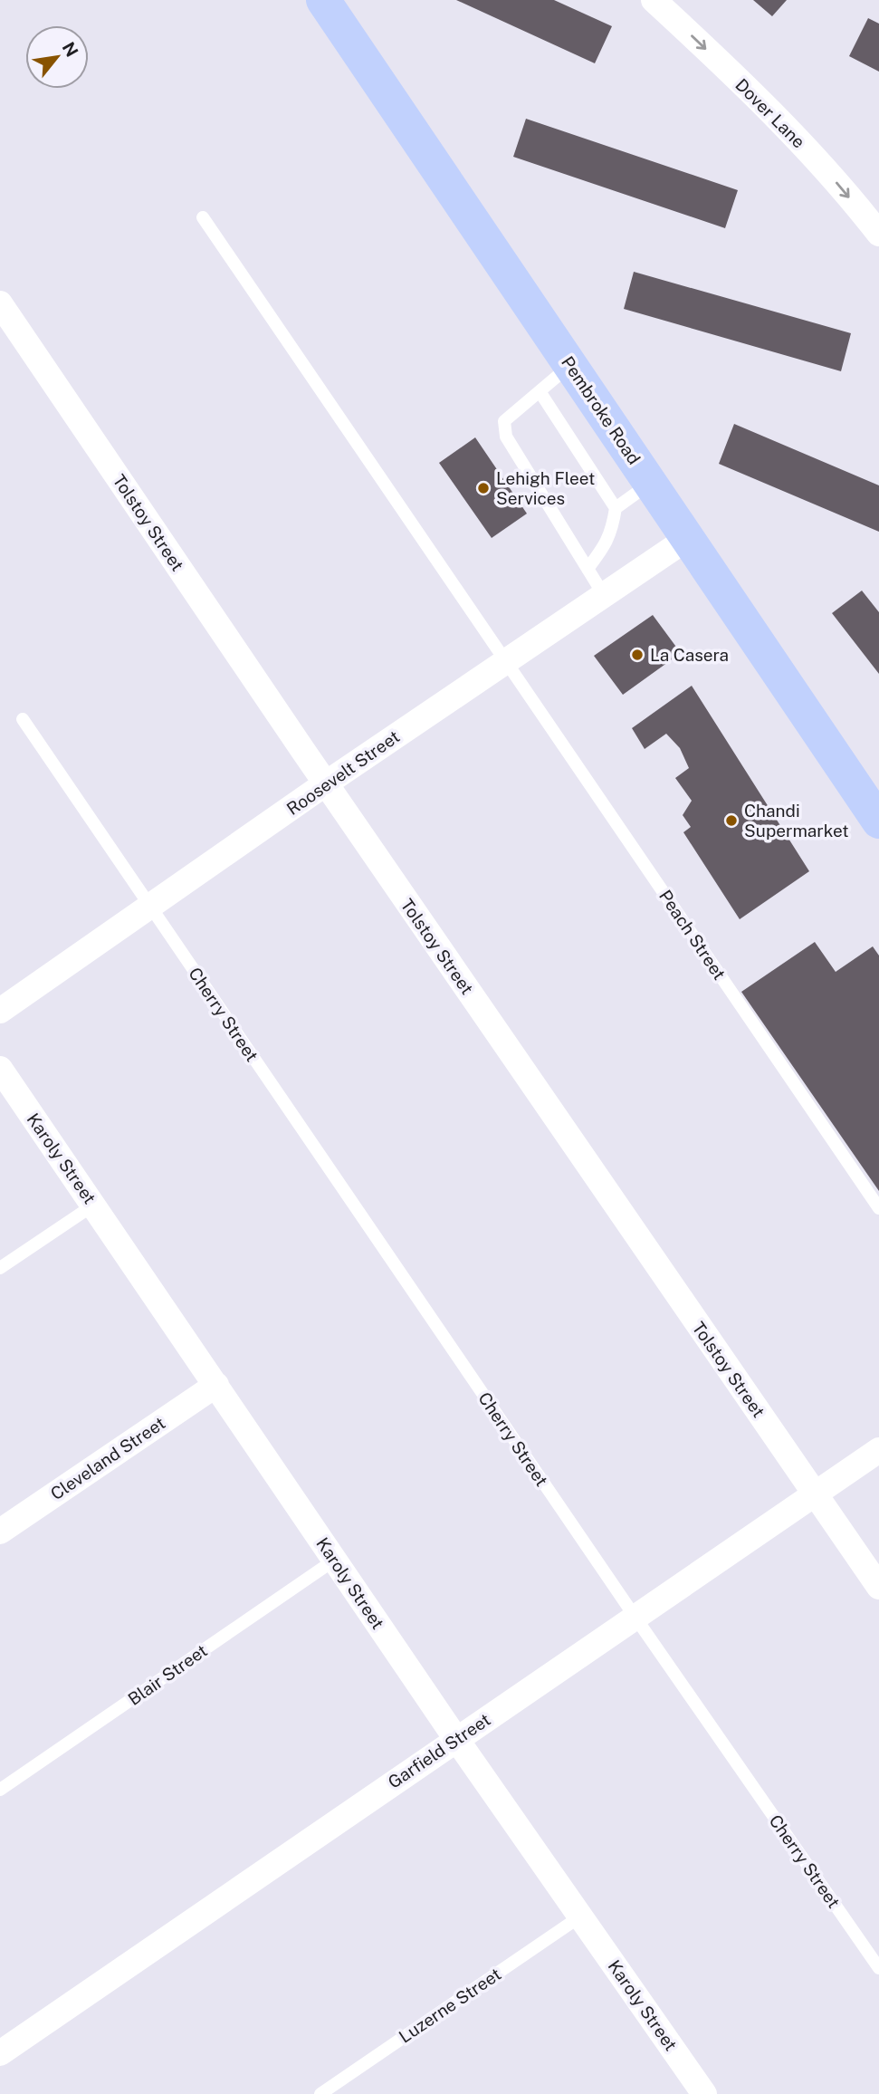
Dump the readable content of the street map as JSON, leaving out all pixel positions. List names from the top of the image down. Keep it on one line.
{"streets":{"main road":["Pembroke Road"],"street":["Dover Lane","Tolstoy Street","Roosevelt Street","Karoly Street","Cleveland Street","Garfield Street"],"lane":["Peach Street","Cherry Street","Blair Street","Luzerne Street"]},"crossings":[["Pembroke Road","Roosevelt Street"],["Tolstoy Street","Roosevelt Street"],["Tolstoy Street","Garfield Street"],["Roosevelt Street","Peach Street"],["Roosevelt Street","Cherry Street"],["Cherry Street","Garfield Street"],["Karoly Street","Cleveland Street"],["Karoly Street","Blair Street"],["Karoly Street","Garfield Street"],["Karoly Street","Luzerne Street"]],"one_way":["Dover Lane"],"places":["Lehigh Fleet Services","La Casera","Chandi Supermarket"],"north":"top right"}
